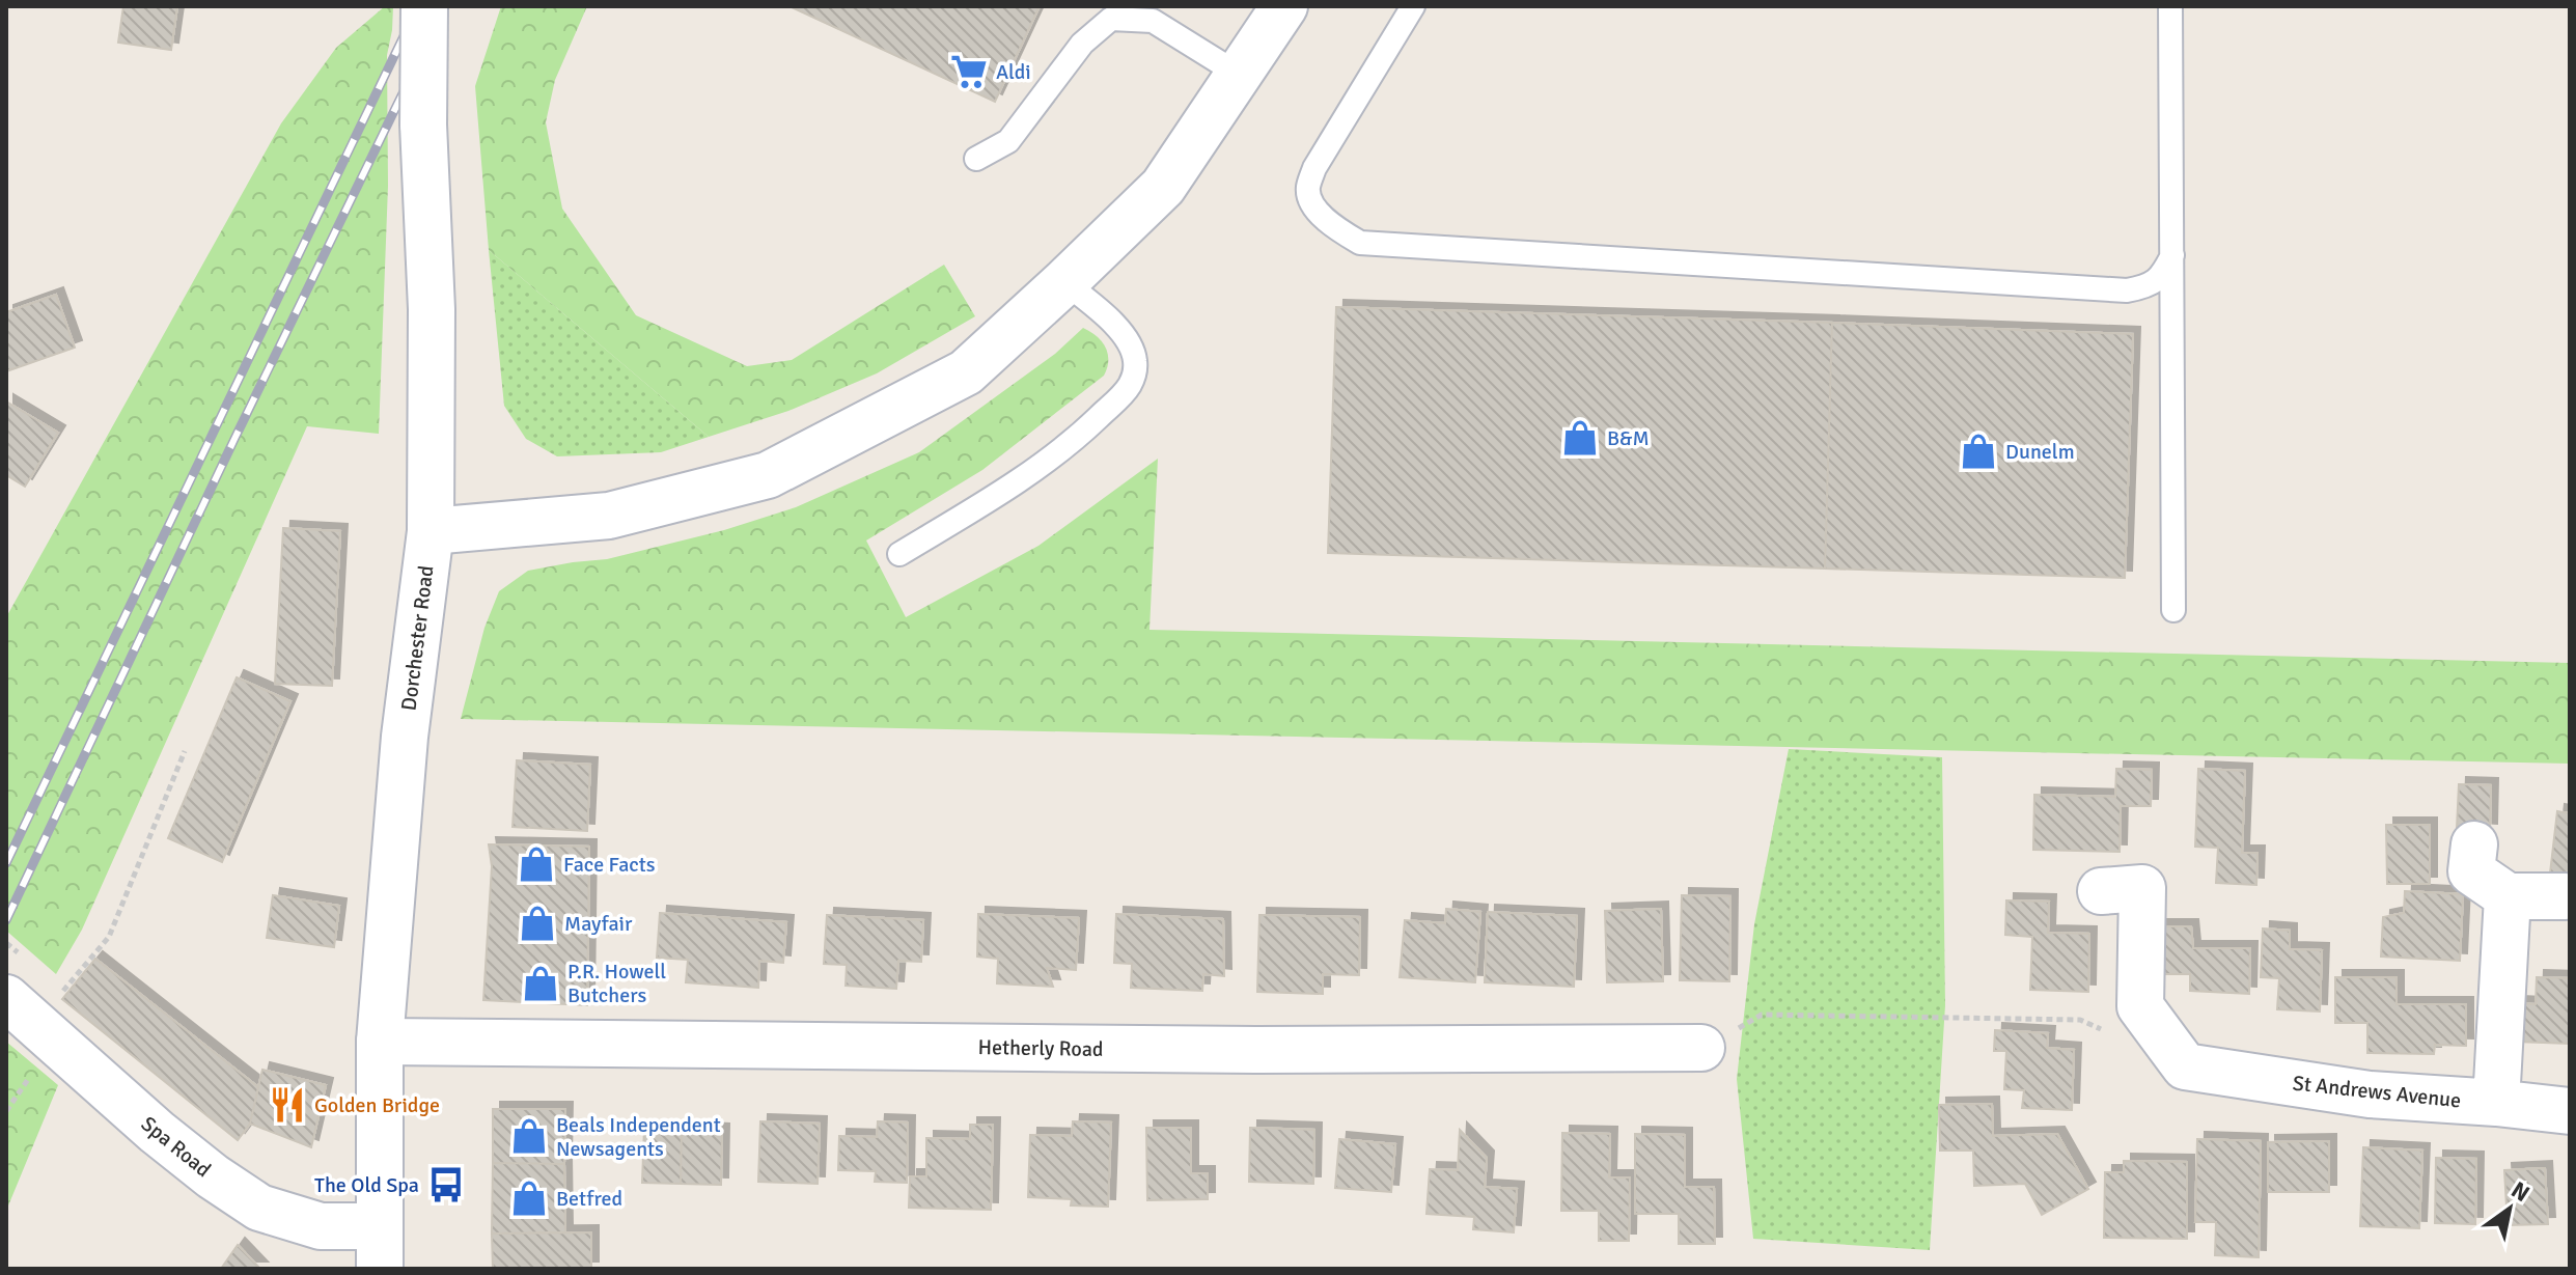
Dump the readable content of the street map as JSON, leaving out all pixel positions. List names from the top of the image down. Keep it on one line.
{"streets":{"street":["Dorchester Road","Hetherly Road","St Andrews Avenue","Spa Road"]},"crossings":[["Dorchester Road","Hetherly Road"],["Dorchester Road","Spa Road"]],"places":{"supermarket":["Aldi"],"shop":["B&M","Dunelm","Face Facts","Mayfair","P.R. Howell Butchers","Beals Independent Newsagents","Betfred"],"restaurant":["Golden Bridge"],"bus stop":["The Old Spa"]},"north":"top right"}
